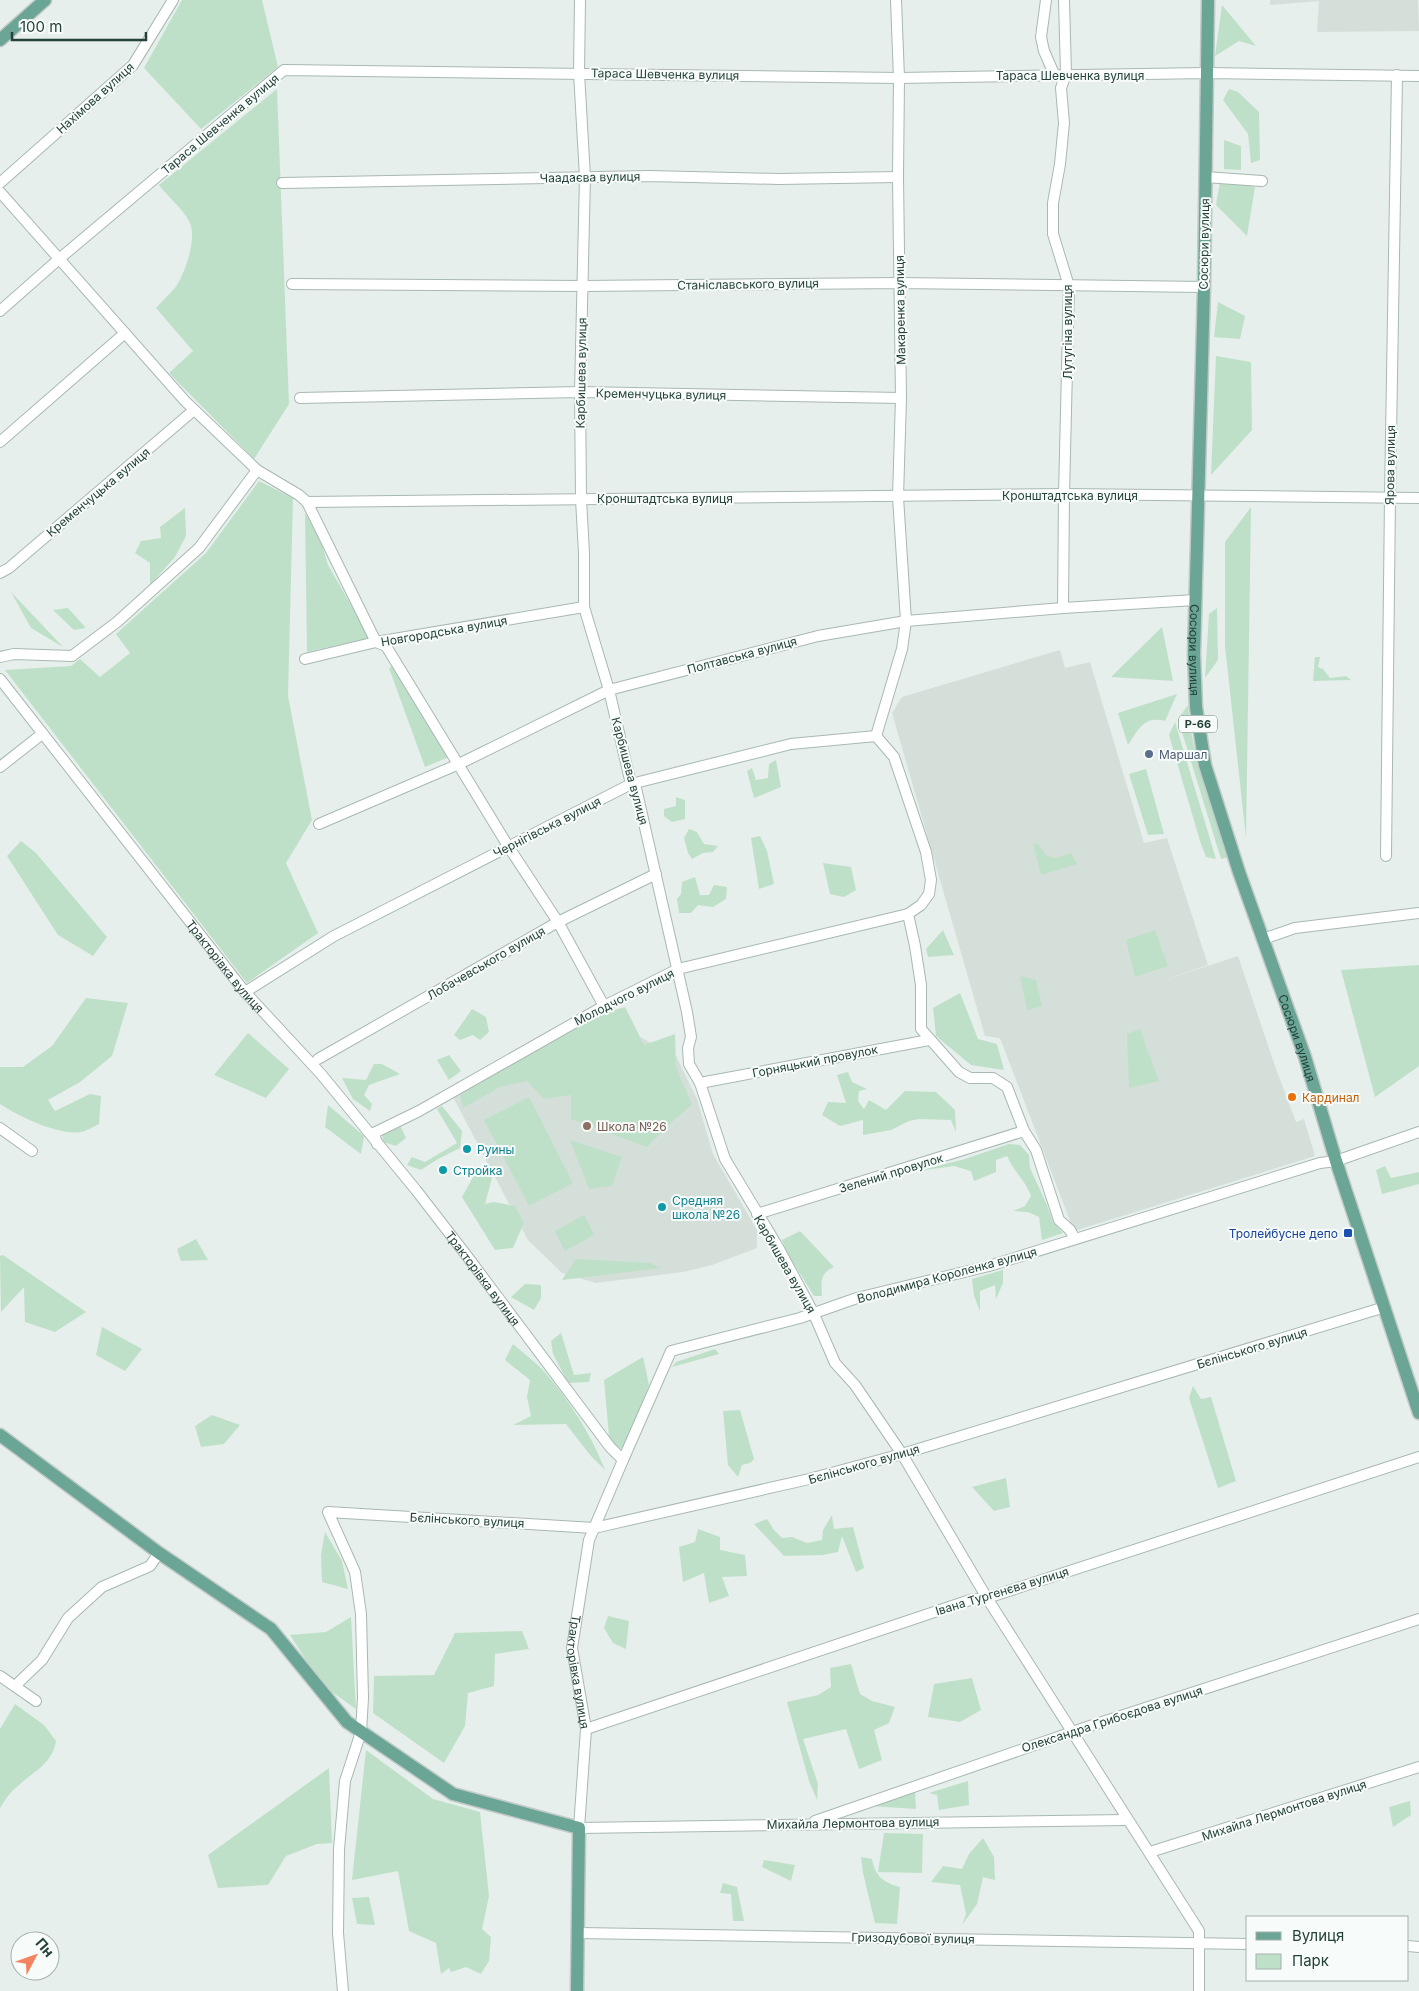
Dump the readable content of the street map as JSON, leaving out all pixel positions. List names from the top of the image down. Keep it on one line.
{"streets":{"main road":["Сосюри вулиця","Р-66","Тракторівка вулиця"],"street":["Тараса Шевченка вулиця","Нахімова вулиця","Чаадаєва вулиця","Станіславського вулиця","Макаренка вулиця","Лутугіна вулиця","Карбишева вулиця","Кременчуцька вулиця","Ярова вулиця","Кронштадтська вулиця","Новгородська вулиця","Полтавська вулиця","Чернігівська вулиця","Лобачевського вулиця","Молодчого вулиця","Горняцький провулок","Зелений провулок","Володимира Короленка вулиця","Бєлінського вулиця","Івана Тургенєва вулиця","Олександра Грибоєдова вулиця","Михайла Лермонтова вулиця","Гризодубової вулиця"]},"crossings":[["Тараса Шевченка вулиця","Сосюри вулиця"],["Тараса Шевченка вулиця","Макаренка вулиця"],["Тараса Шевченка вулиця","Лутугіна вулиця"],["Тараса Шевченка вулиця","Карбишева вулиця"],["Тараса Шевченка вулиця","Ярова вулиця"],["Чаадаєва вулиця","Макаренка вулиця"],["Чаадаєва вулиця","Карбишева вулиця"],["Сосюри вулиця","Станіславського вулиця"],["Сосюри вулиця","Кронштадтська вулиця"],["Сосюри вулиця","Полтавська вулиця"],["Сосюри вулиця","Володимира Короленка вулиця"],["Сосюри вулиця","Бєлінського вулиця"],["Станіславського вулиця","Макаренка вулиця"],["Станіславського вулиця","Лутугіна вулиця"],["Станіславського вулиця","Карбишева вулиця"],["Макаренка вулиця","Кременчуцька вулиця"],["Макаренка вулиця","Кронштадтська вулиця"],["Макаренка вулиця","Полтавська вулиця"],["Макаренка вулиця","Чернігівська вулиця"],["Лутугіна вулиця","Кронштадтська вулиця"],["Лутугіна вулиця","Полтавська вулиця"],["Карбишева вулиця","Кременчуцька вулиця"],["Карбишева вулиця","Кронштадтська вулиця"],["Карбишева вулиця","Новгородська вулиця"],["Карбишева вулиця","Полтавська вулиця"],["Карбишева вулиця","Чернігівська вулиця"],["Карбишева вулиця","Лобачевського вулиця"],["Карбишева вулиця","Молодчого вулиця"],["Карбишева вулиця","Горняцький провулок"],["Карбишева вулиця","Зелений провулок"],["Карбишева вулиця","Володимира Короленка вулиця"],["Карбишева вулиця","Бєлінського вулиця"],["Карбишева вулиця","Івана Тургенєва вулиця"],["Карбишева вулиця","Олександра Грибоєдова вулиця"],["Карбишева вулиця","Михайла Лермонтова вулиця"],["Карбишева вулиця","Гризодубової вулиця"],["Ярова вулиця","Кронштадтська вулиця"],["Чернігівська вулиця","Тракторівка вулиця"],["Тракторівка вулиця","Молодчого вулиця"],["Тракторівка вулиця","Володимира Короленка вулиця"],["Тракторівка вулиця","Бєлінського вулиця"],["Тракторівка вулиця","Івана Тургенєва вулиця"],["Тракторівка вулиця","Михайла Лермонтова вулиця"],["Тракторівка вулиця","Гризодубової вулиця"],["Олександра Грибоєдова вулиця","Михайла Лермонтова вулиця"]],"places":{"other":["Маршал","Кардинал","Школа №26","Руины","Стройка","Средняя школа №26"],"transit":["Тролейбусне депо"]},"legend":["Вулиця","Парк"],"scale_bar":"100 m","north":"top right"}
